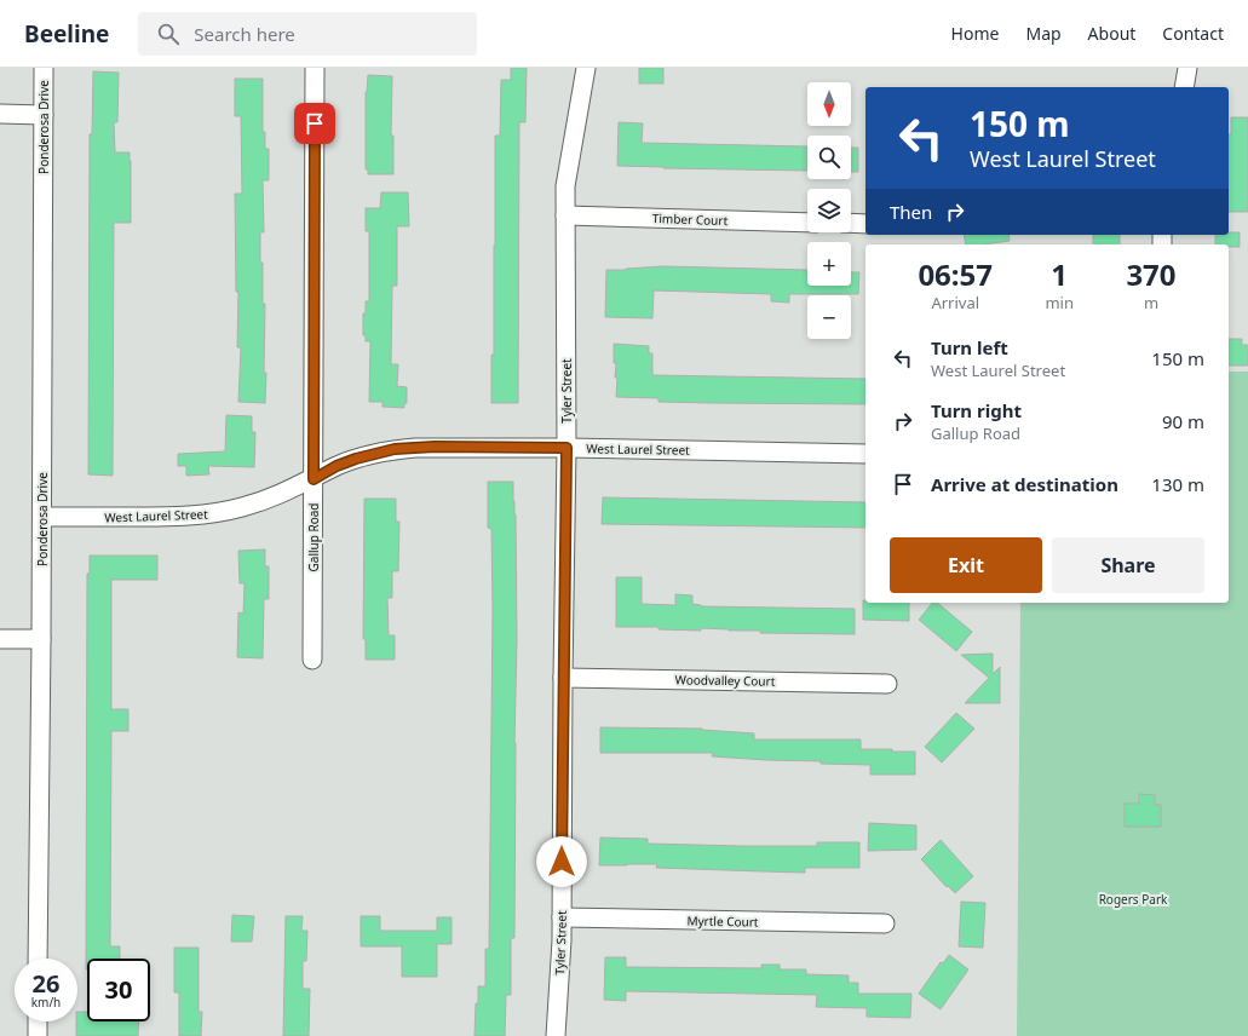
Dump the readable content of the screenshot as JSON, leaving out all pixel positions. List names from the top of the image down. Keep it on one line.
{"streets":{"street":["Ponderosa Drive","Timber Court","Tyler Street","West Laurel Street","Gallup Road","Woodvalley Court","Myrtle Court"]},"crossings":[["Ponderosa Drive","West Laurel Street"],["Timber Court","Tyler Street"],["Tyler Street","West Laurel Street"],["Tyler Street","Woodvalley Court"],["Tyler Street","Myrtle Court"],["West Laurel Street","Gallup Road"]],"parks":["Rogers Park"],"north":"bottom","page":{"header":"Beeline","search":"Search here","nav":["Home","Map","About","Contact"],"map_buttons":["+","−"],"turn":["150 m","West Laurel Street"],"then":"Then","eta":["06:57","Arrival","1","min","370","m"],"list":[{"name":"Turn left","note":"West Laurel Street","value":"150 m"},{"name":"Turn right","note":"Gallup Road","value":"90 m"},{"name":"Arrive at destination","value":"130 m"}],"buttons":["Exit","Share"],"speed":"26 km/h","limit":"30"}}
